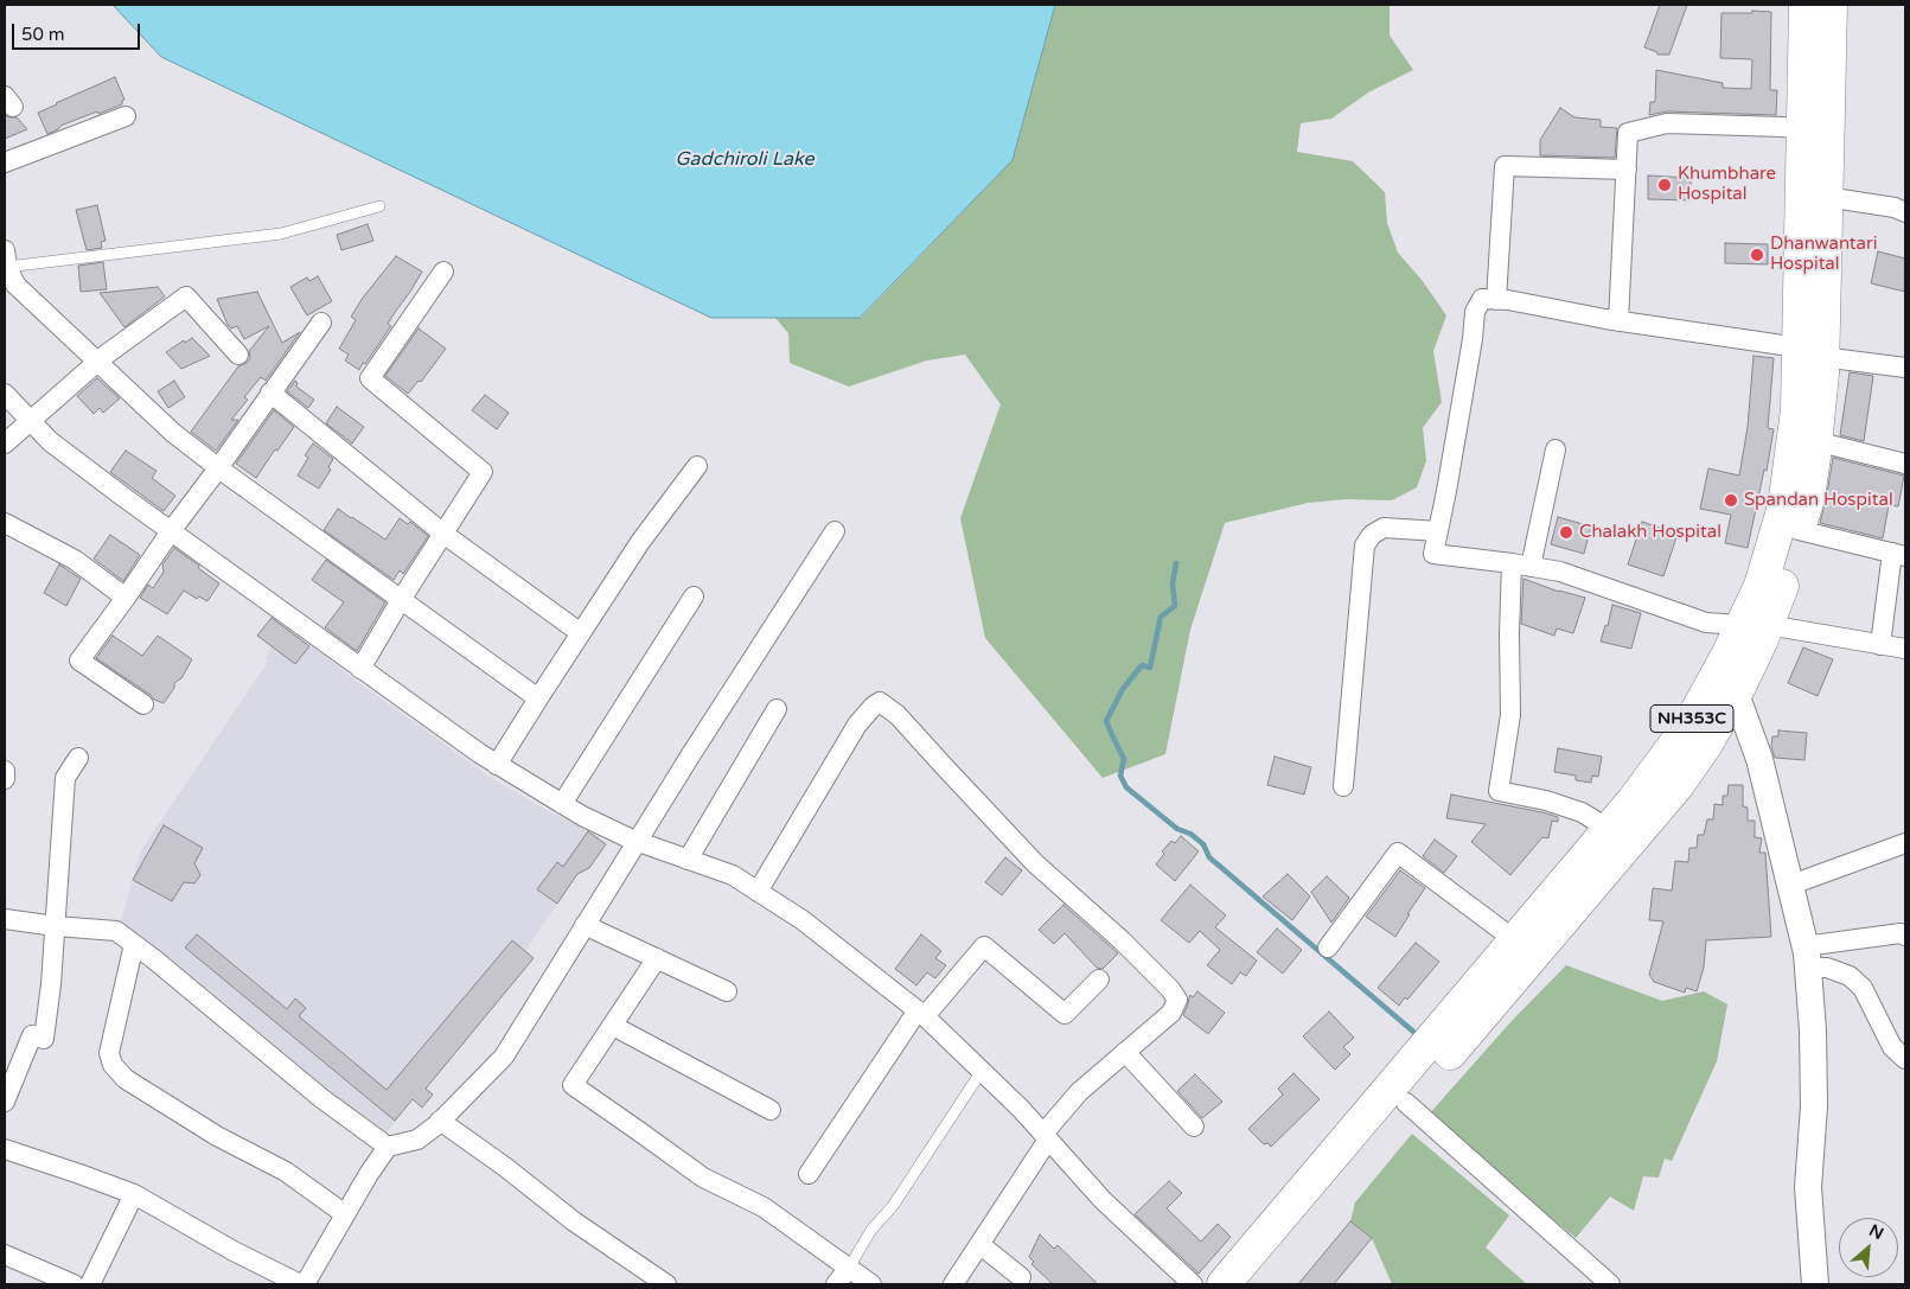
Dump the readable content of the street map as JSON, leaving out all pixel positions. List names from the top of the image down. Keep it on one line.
{"streets":{"highway":["NH353C"]},"water":["Gadchiroli Lake"],"places":["Khumbhare Hospital","Dhanwantari Hospital","Spandan Hospital","Chalakh Hospital"],"scale_bar":"50 m","north":"top right"}
